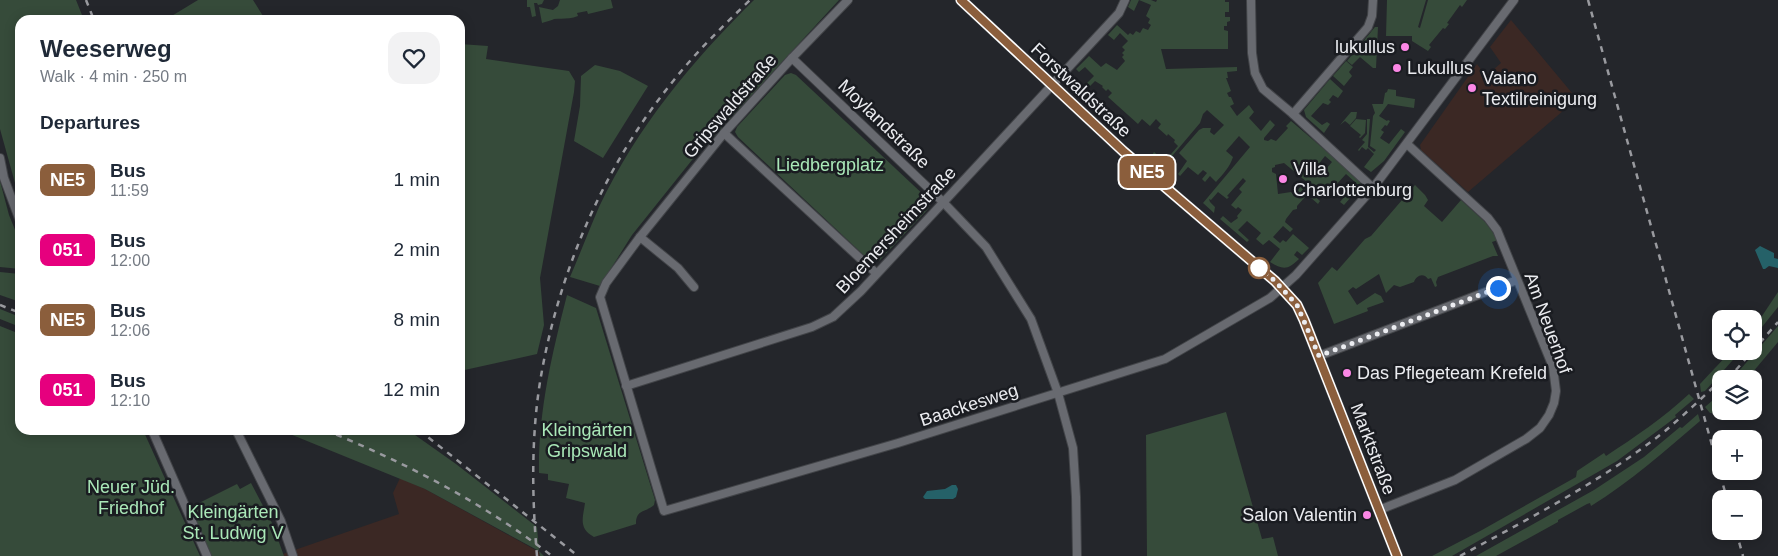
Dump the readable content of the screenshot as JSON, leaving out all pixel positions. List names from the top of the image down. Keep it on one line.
{"streets":{"street":["Forstwaldstraße","Gripswaldstraße","Moylandstraße","Bloemersheimstraße","Am Neuerhof","Baackesweg","Marktstraße"]},"crossings":[["Forstwaldstraße","Bloemersheimstraße"],["Forstwaldstraße","Baackesweg"],["Forstwaldstraße","Marktstraße"],["Gripswaldstraße","Moylandstraße"],["Gripswaldstraße","Bloemersheimstraße"],["Gripswaldstraße","Baackesweg"],["Moylandstraße","Bloemersheimstraße"],["Moylandstraße","Baackesweg"],["Am Neuerhof","Baackesweg"],["Am Neuerhof","Marktstraße"]],"parks":["Liedbergplatz","Kleingärten Gripswald","Neuer Jüd. Friedhof","Kleingärten St. Ludwig V"],"places":["lukullus","Lukullus","Vaiano Textilreinigung","Villa Charlottenburg","Das Pflegeteam Krefeld","Salon Valentin"],"lines":["bus line NE5"],"page":{"on_map":"NE5","heading":[["Weeserweg","Walk · 4 min · 250 m"],"Departures"],"list":[{"mark":"NE5","name":"Bus","note":"11:59","value":"1 min"},{"mark":"051","name":"Bus","note":"12:00","value":"2 min"},{"mark":"NE5","name":"Bus","note":"12:06","value":"8 min"},{"mark":"051","name":"Bus","note":"12:10","value":"12 min"}],"map_buttons":["+","−"]}}
